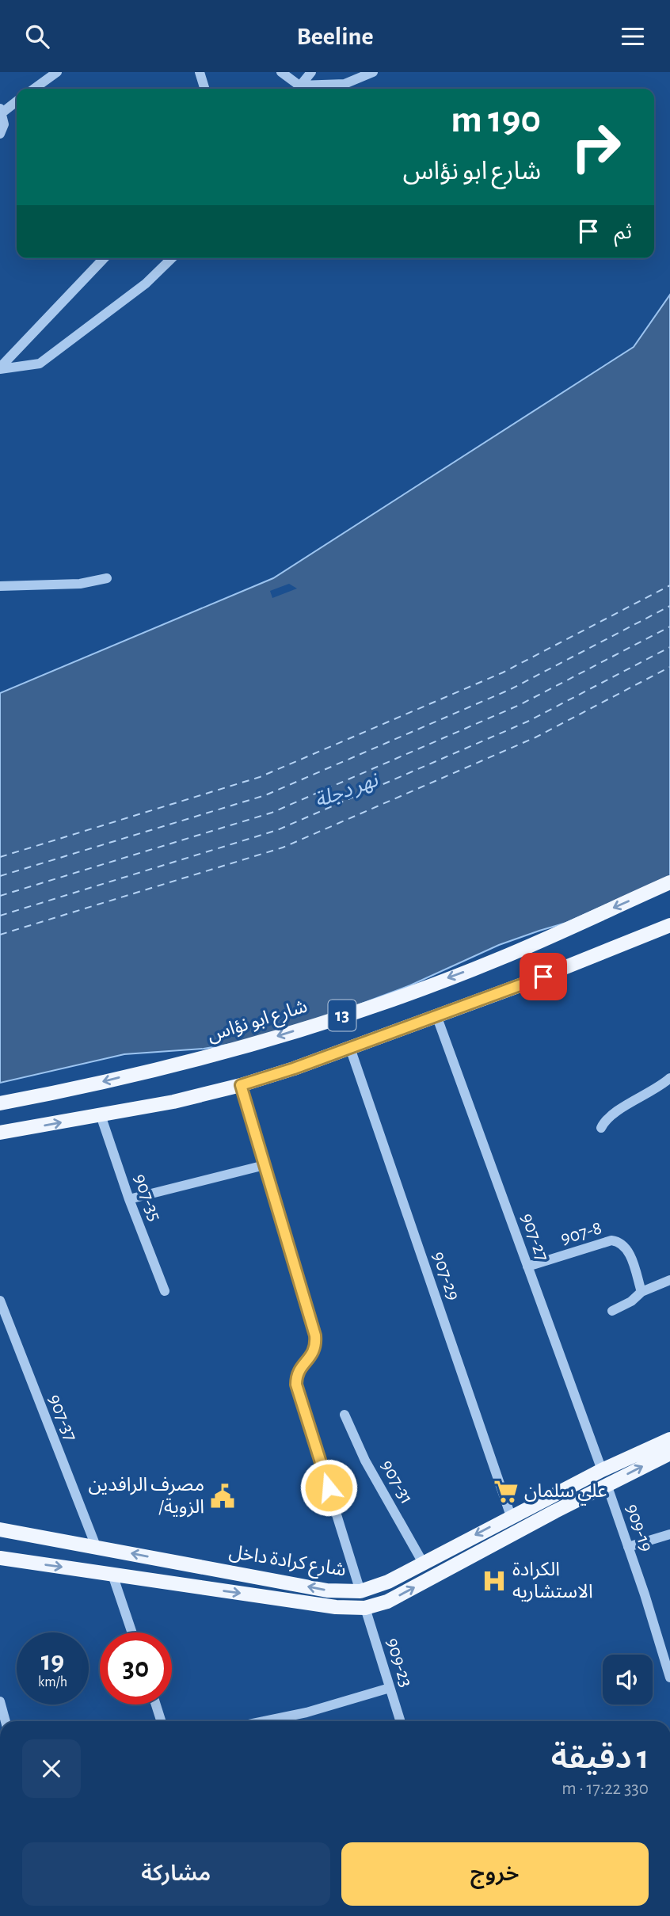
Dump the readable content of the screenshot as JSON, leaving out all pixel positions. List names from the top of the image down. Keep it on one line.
{"streets":{"main road":["13","شارع ابو نؤاس","شارع كرادة داخل"],"street":["907-35","907-8","907-27","907-29","907-37","907-31","909-19","909-23"]},"crossings":[["13","907-35"],["13","907-27"],["13","907-29"],["907-8","907-27"],["907-27","شارع كرادة داخل"],["907-29","شارع كرادة داخل"],["907-37","شارع كرادة داخل"],["907-31","شارع كرادة داخل"],["909-19","شارع كرادة داخل"],["شارع كرادة داخل","909-23"]],"water":["نهر دجلة"],"places":{"supermarket":["علي سلمان"],"public building":["مصرف الرافدين /الزوية"],"hospital":["الكرادة الاستشاريه"]},"page":{"header":"Beeline","turn":["190 m","شارع ابو نؤاس"],"then":"ثم","speed":"19 km/h","limit":"30","heading":["1 دقيقة","330 m · 17:22"],"buttons":["خروج","مشاركة"]}}
